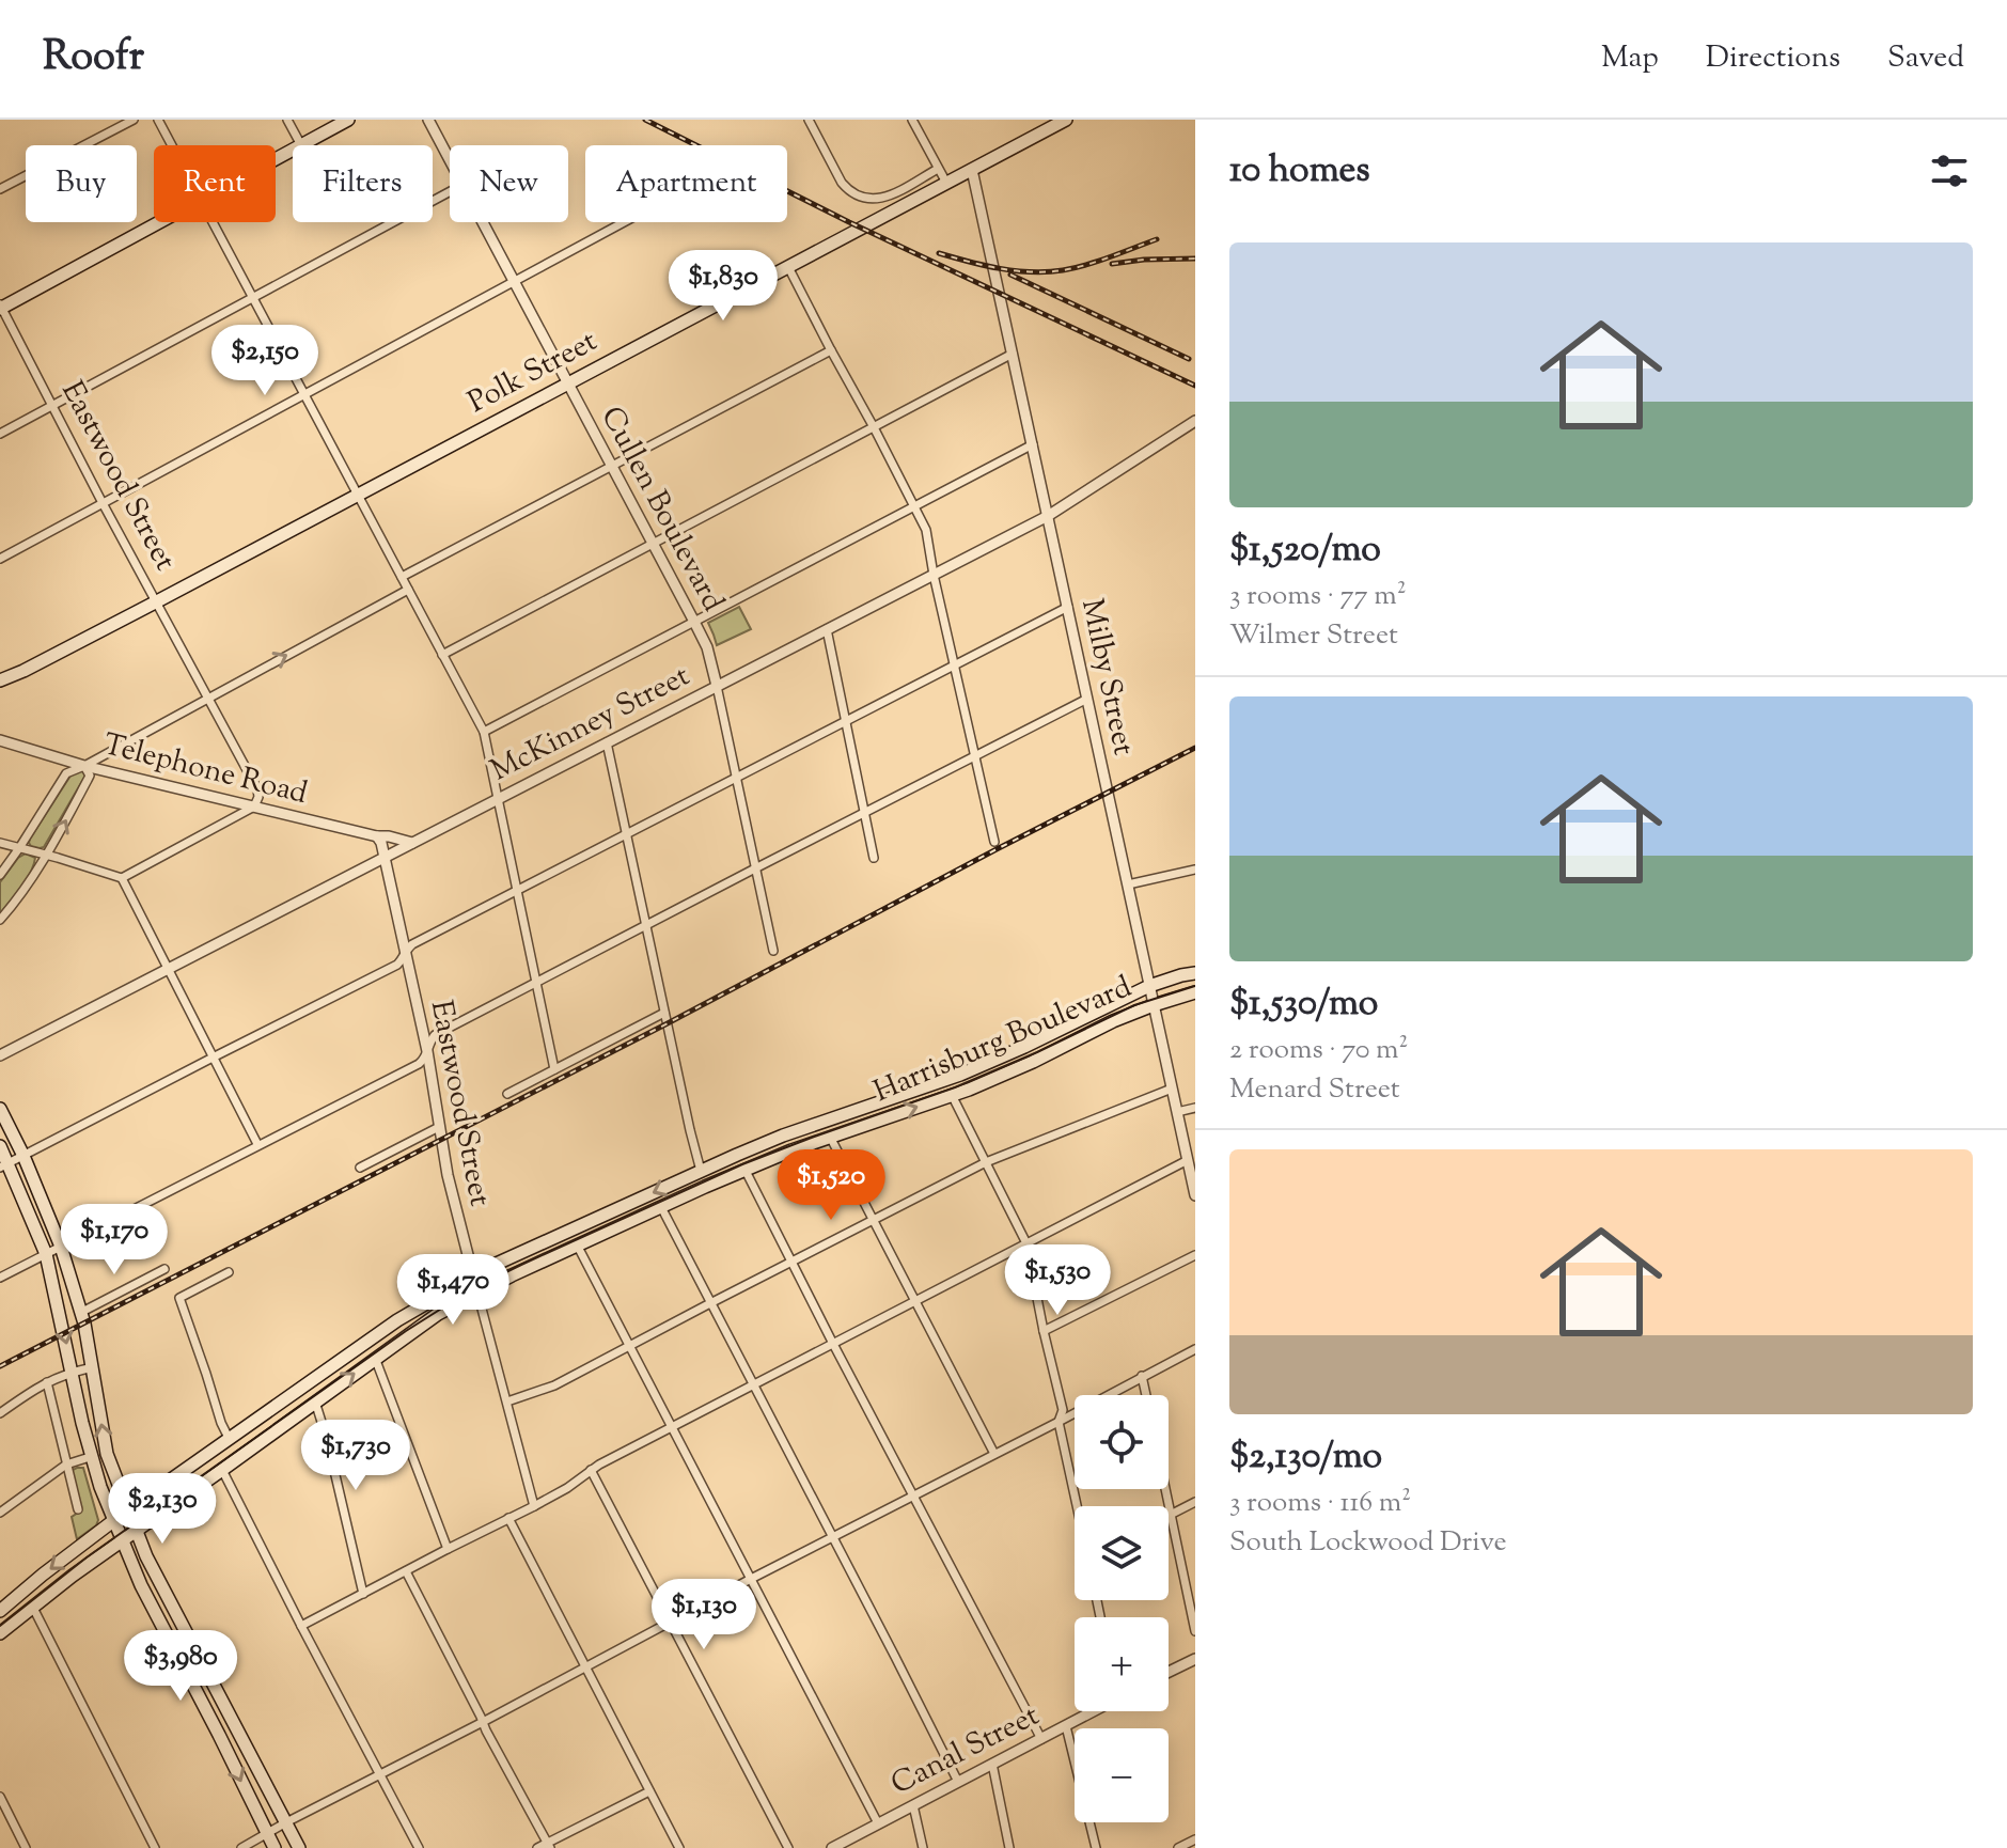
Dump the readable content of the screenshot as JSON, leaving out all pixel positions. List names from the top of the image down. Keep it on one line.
{"streets":{"main road":["Polk Street","Harrisburg Boulevard"],"street":["Eastwood Street","Cullen Boulevard","Milby Street","McKinney Street","Telephone Road","Canal Street"]},"crossings":[["Polk Street","Eastwood Street"],["Polk Street","Cullen Boulevard"],["Polk Street","Milby Street"],["Eastwood Street","McKinney Street"],["Eastwood Street","Telephone Road"],["Eastwood Street","Harrisburg Boulevard"],["Cullen Boulevard","McKinney Street"],["Milby Street","McKinney Street"],["Milby Street","Harrisburg Boulevard"],["McKinney Street","Telephone Road"]],"page":{"header":"Roofr","nav":["Map","Directions","Saved"],"heading":"10 homes","chip":["Buy","Rent","Filters","New","Apartment"],"list":[{"name":"$1,520/mo","note":"3 rooms · 77 m² · Wilmer Street"},{"name":"$1,530/mo","note":"2 rooms · 70 m² · Menard Street"},{"name":"$2,130/mo","note":"3 rooms · 116 m² · South Lockwood Drive"}],"price":["$1,830","$2,150","$1,520","$1,170","$1,530","$1,470","$1,730","$2,130","$1,130","$3,980"],"map_buttons":["+","−"]}}
